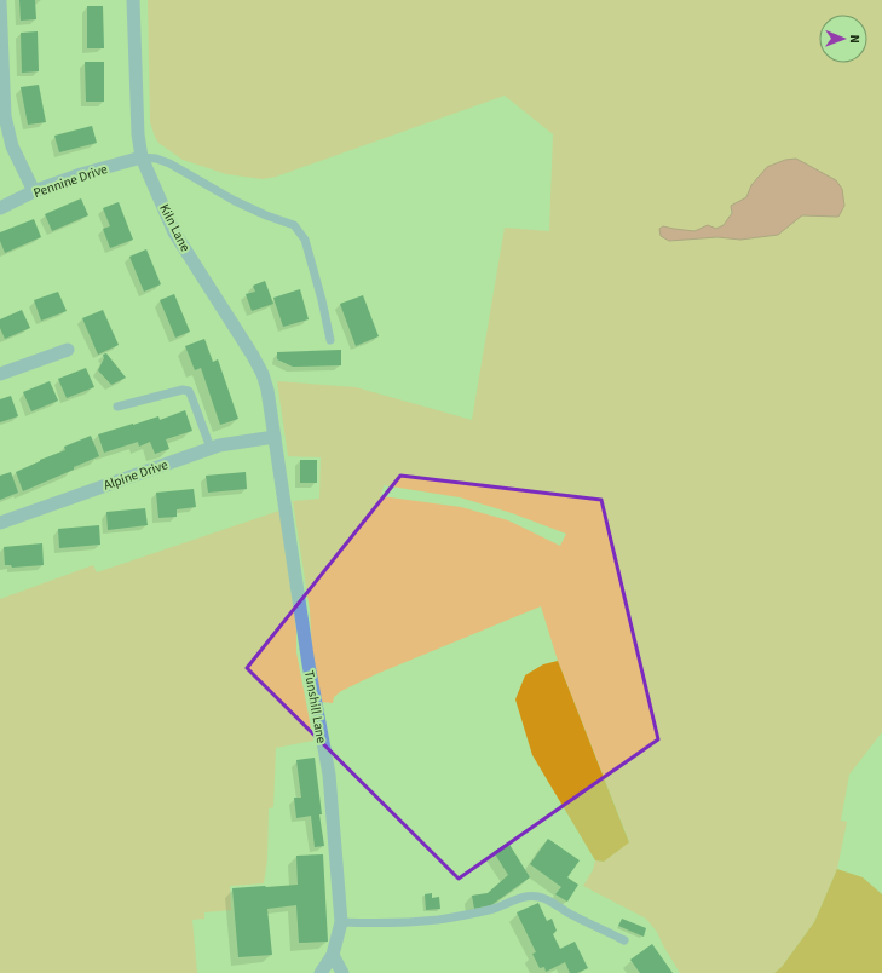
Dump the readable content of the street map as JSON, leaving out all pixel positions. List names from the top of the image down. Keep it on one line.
{"streets":{"street":["Pennine Drive","Kiln Lane","Alpine Drive","Tunshill Lane"]},"crossings":[["Pennine Drive","Kiln Lane"],["Kiln Lane","Alpine Drive"],["Kiln Lane","Tunshill Lane"],["Alpine Drive","Tunshill Lane"]],"north":"right"}
